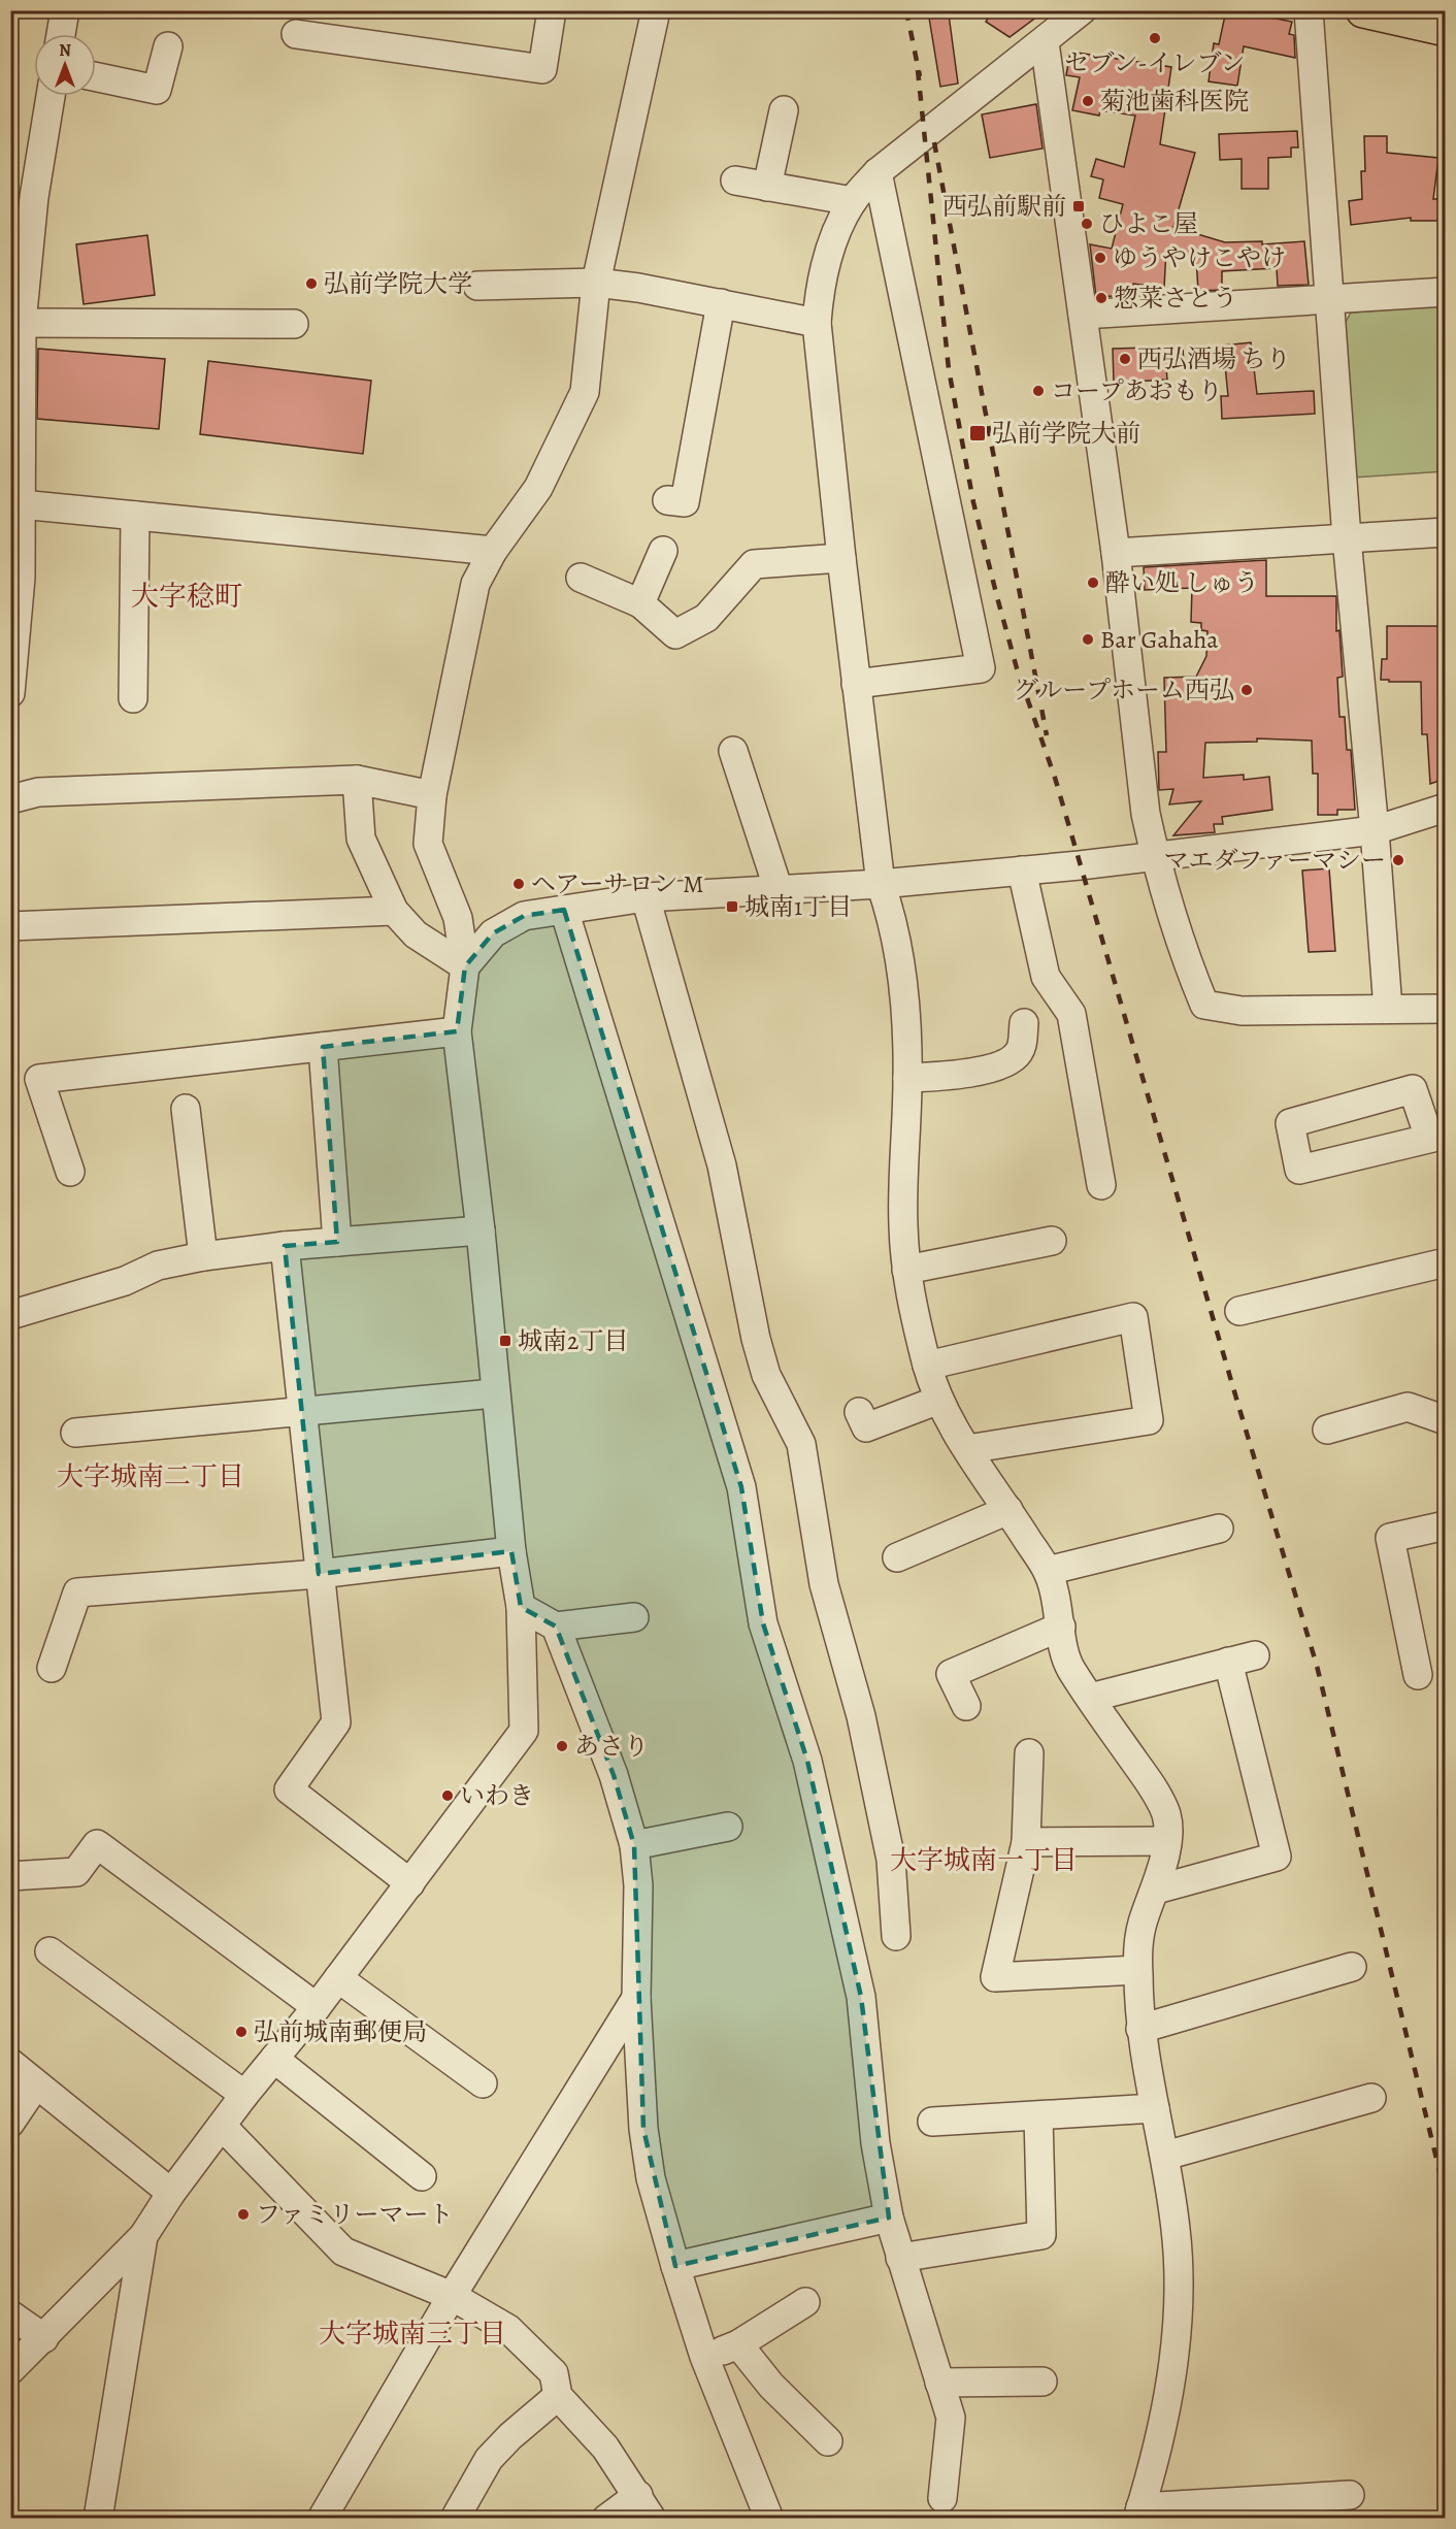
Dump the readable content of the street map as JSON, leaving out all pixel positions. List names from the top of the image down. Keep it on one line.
{"districts":["大字稔町","大字城南二丁目","大字城南一丁目","大字城南三丁目"],"places":{"other":["セブン-イレブン","菊池歯科医院","ひよこ屋","ゆうやけこやけ","弘前学院大学","惣菜さとう","西弘酒場 ちり","コープあおもり","酔い処 しゅう","Bar Gahaha","グループホーム西弘","マエダファーマシー","ヘアーサロン M","あさり","いわき","弘前城南郵便局","ファミリーマート"],"transit":["西弘前駅前","弘前学院大前","城南1丁目","城南2丁目"]},"north":"top"}
